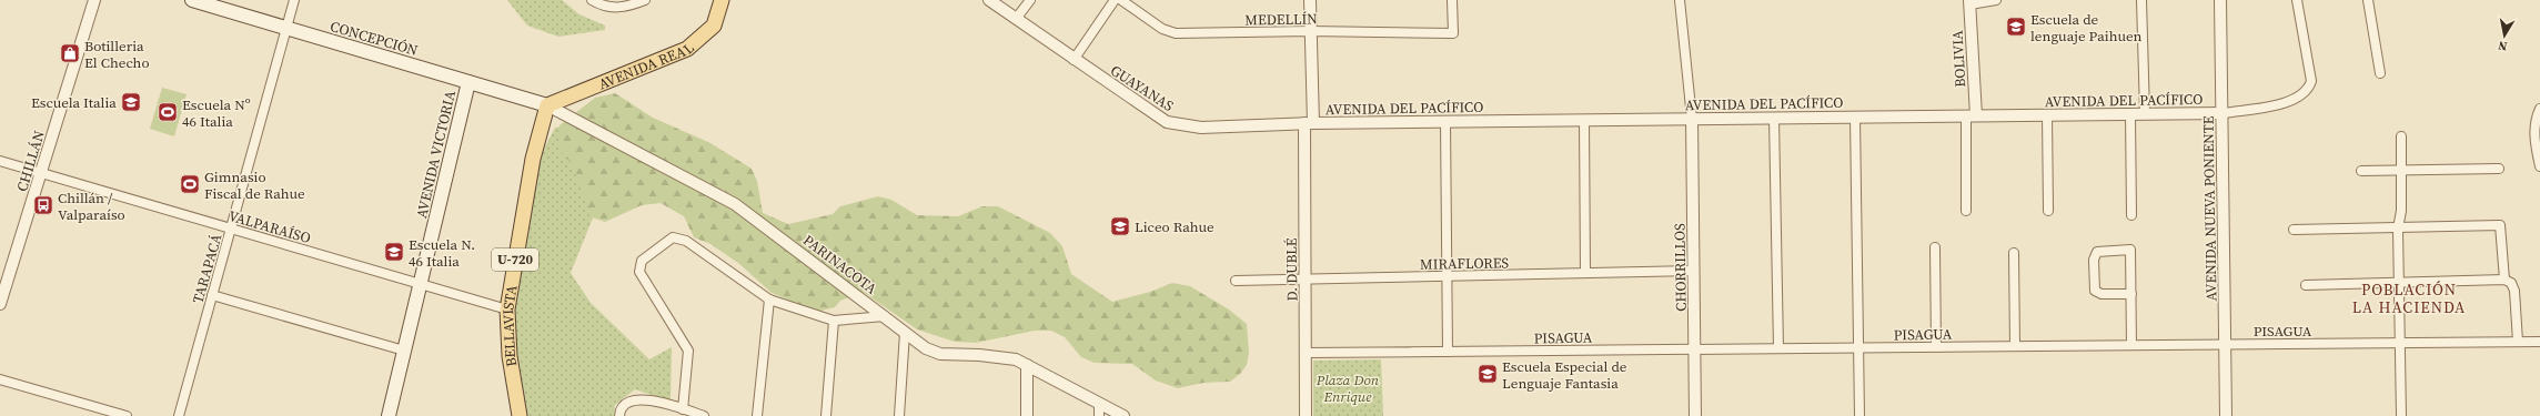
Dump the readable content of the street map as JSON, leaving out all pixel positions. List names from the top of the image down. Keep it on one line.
{"streets":{"main road":["CONCEPCIÓN","AVENIDA REAL","AVENIDA VICTORIA","U-720","BELLAVISTA"],"street":["MEDELLÍN","BOLIVIA","GUAYANAS","AVENIDA DEL PACÍFICO","CHILLÁN","AVENIDA NUEVA PONIENTE","VALPARAÍSO","MIRAFLORES","PARINACOTA","CHORRILLOS","TARAPACÁ","D. DUBLÉ","PISAGUA"]},"crossings":[["MEDELLÍN","D. DUBLÉ"],["CONCEPCIÓN","AVENIDA REAL"],["CONCEPCIÓN","AVENIDA VICTORIA"],["CONCEPCIÓN","PARINACOTA"],["CONCEPCIÓN","TARAPACÁ"],["CONCEPCIÓN","BELLAVISTA"],["BOLIVIA","AVENIDA DEL PACÍFICO"],["AVENIDA REAL","PARINACOTA"],["AVENIDA REAL","BELLAVISTA"],["GUAYANAS","AVENIDA DEL PACÍFICO"],["GUAYANAS","D. DUBLÉ"],["AVENIDA DEL PACÍFICO","AVENIDA NUEVA PONIENTE"],["AVENIDA DEL PACÍFICO","CHORRILLOS"],["AVENIDA DEL PACÍFICO","D. DUBLÉ"],["AVENIDA VICTORIA","VALPARAÍSO"],["CHILLÁN","VALPARAÍSO"],["AVENIDA NUEVA PONIENTE","PISAGUA"],["VALPARAÍSO","TARAPACÁ"],["VALPARAÍSO","BELLAVISTA"],["MIRAFLORES","CHORRILLOS"],["MIRAFLORES","D. DUBLÉ"],["PARINACOTA","BELLAVISTA"],["CHORRILLOS","PISAGUA"],["D. DUBLÉ","PISAGUA"]],"districts":["POBLACIÓN LA HACIENDA"],"parks":["Plaza Don Enrique"],"places":{"school or university":["Escuela de lenguaje Paihuen","Escuela Italia","Liceo Rahue","Escuela N. 46 Italia","Escuela Especial de Lenguaje Fantasia"],"shop":["Botilleria El Checho"],"sports":["Escuela Nº 46 Italia","Gimnasio Fiscal de Rahue"],"bus stop":["Chillán / Valparaíso"]},"north":"bottom"}
